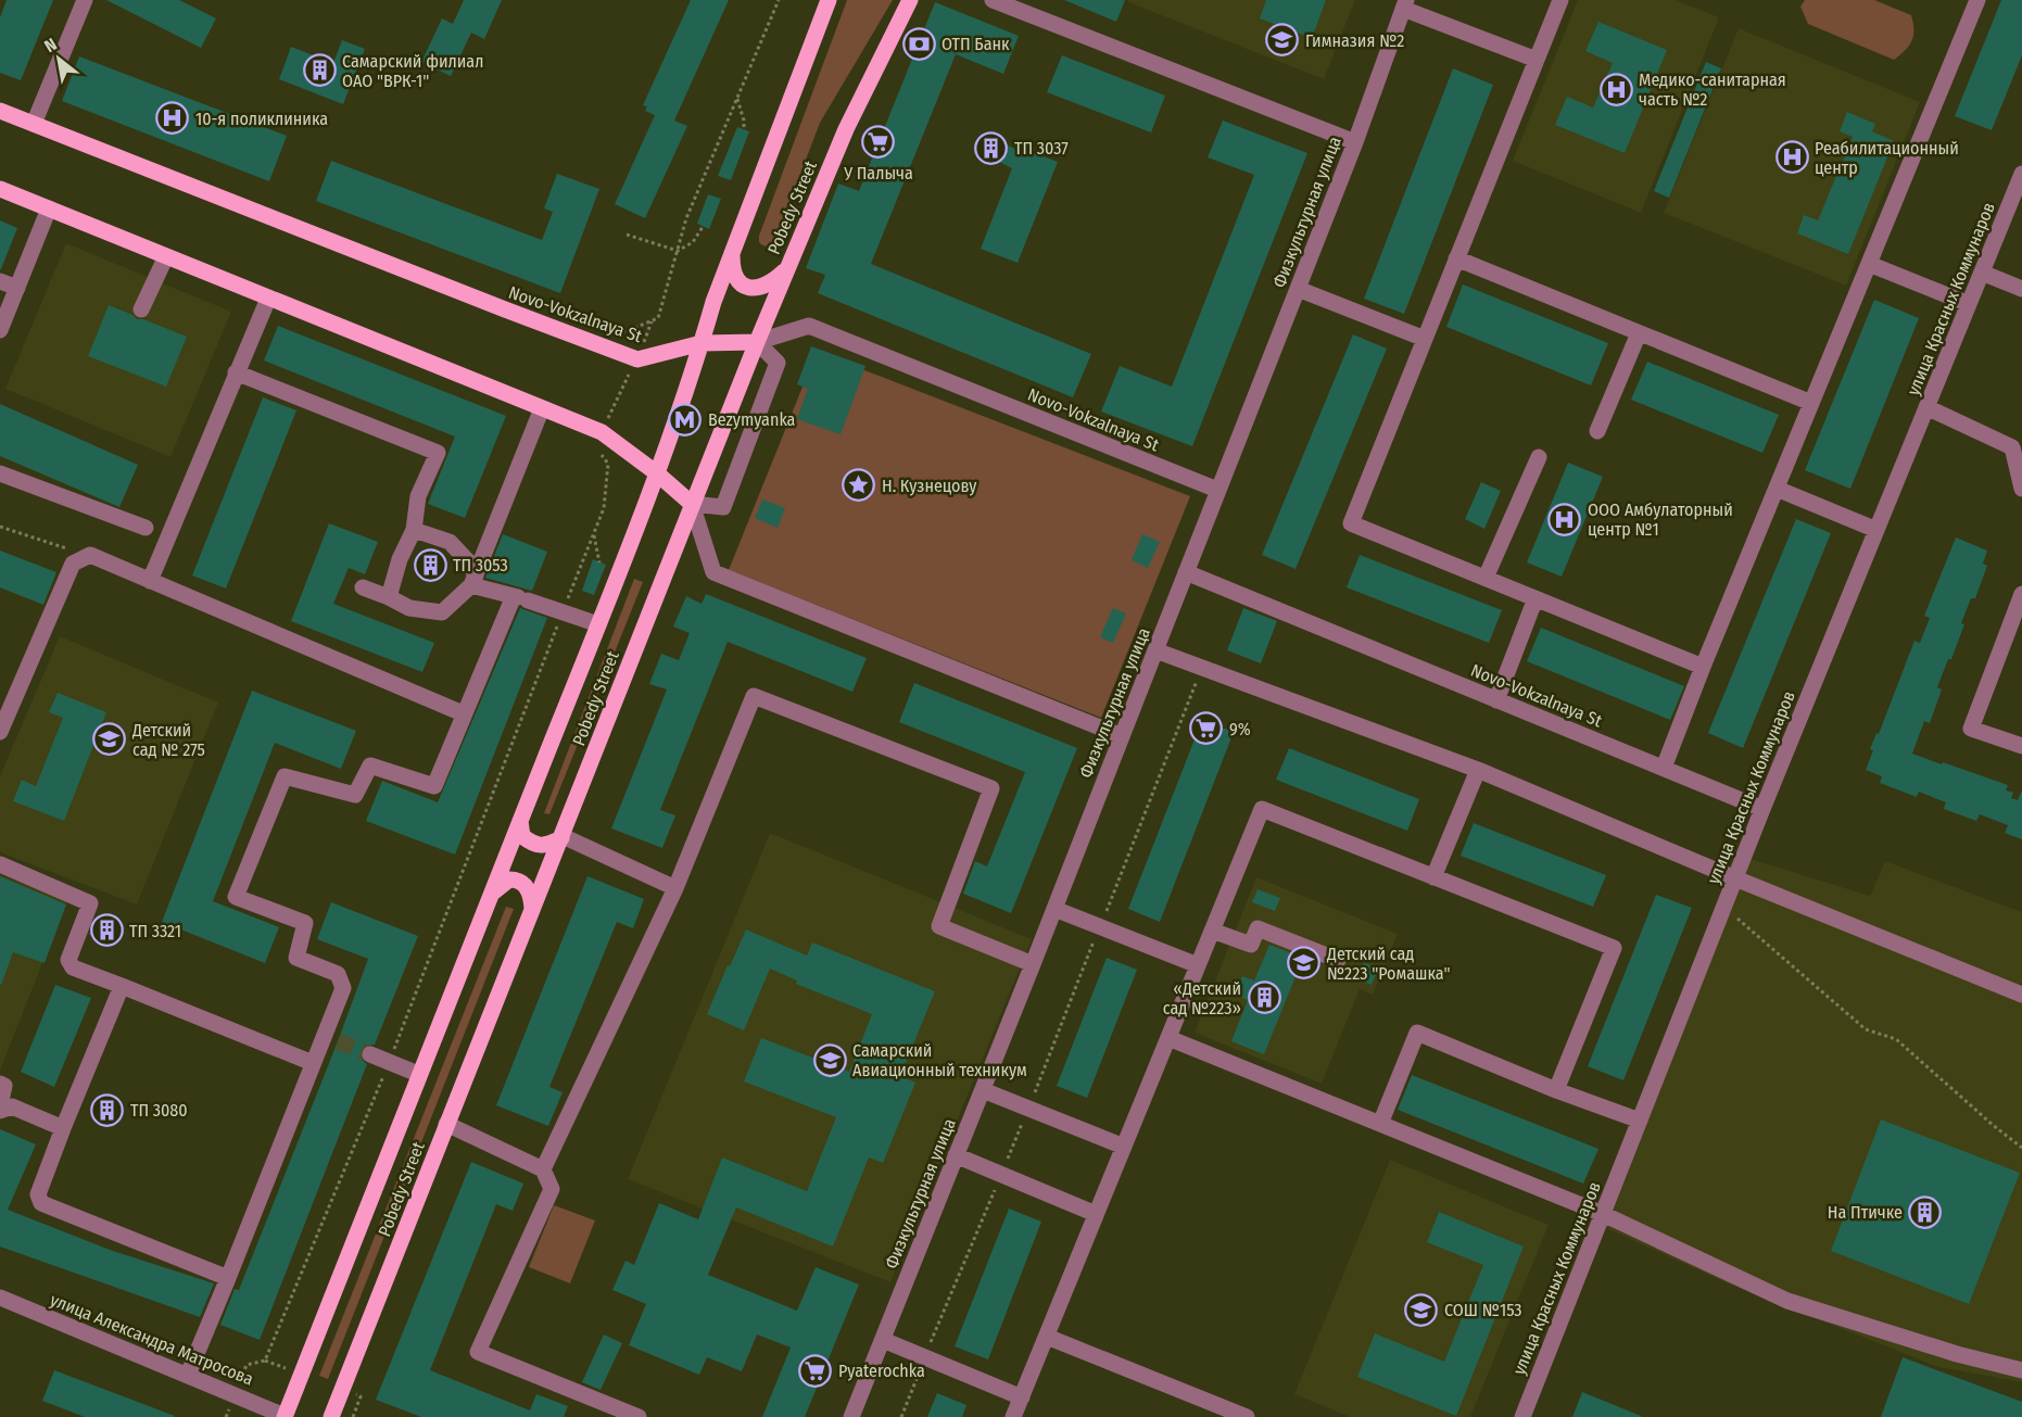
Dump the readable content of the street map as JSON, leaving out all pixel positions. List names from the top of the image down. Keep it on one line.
{"streets":{"main road":["Pobedy Street","Novo-Vokzalnaya St"],"street":["Физкультурная улица","улица Красных Коммунаров","улица Александра Матросова"]},"crossings":[["Pobedy Street","Novo-Vokzalnaya St"],["Pobedy Street","улица Александра Матросова"],["Физкультурная улица","Novo-Vokzalnaya St"],["улица Красных Коммунаров","Novo-Vokzalnaya St"]],"places":{"school or university":["Гимназия №2","Детский сад № 275","Детский сад №223 \"Ромашка\"","Самарский Авиационный техникум","СОШ №153"],"bank":["ОТП Банк"],"building":["Самарский филиал ОАО \"ВРК-1\"","ТП 3037","ТП 3053","ТП 3321","«Детский сад №223»","ТП 3080","На Птичке"],"hospital":["Медико-санитарная часть №2","10-я поликлиника","Реабилитационный центр","ООО Амбулаторный центр №1"],"supermarket":["У Палыча","9%","Pyaterochka"],"metro station":["Bezymyanka"],"place":["Н. Кузнецову"]},"north":"top left"}
